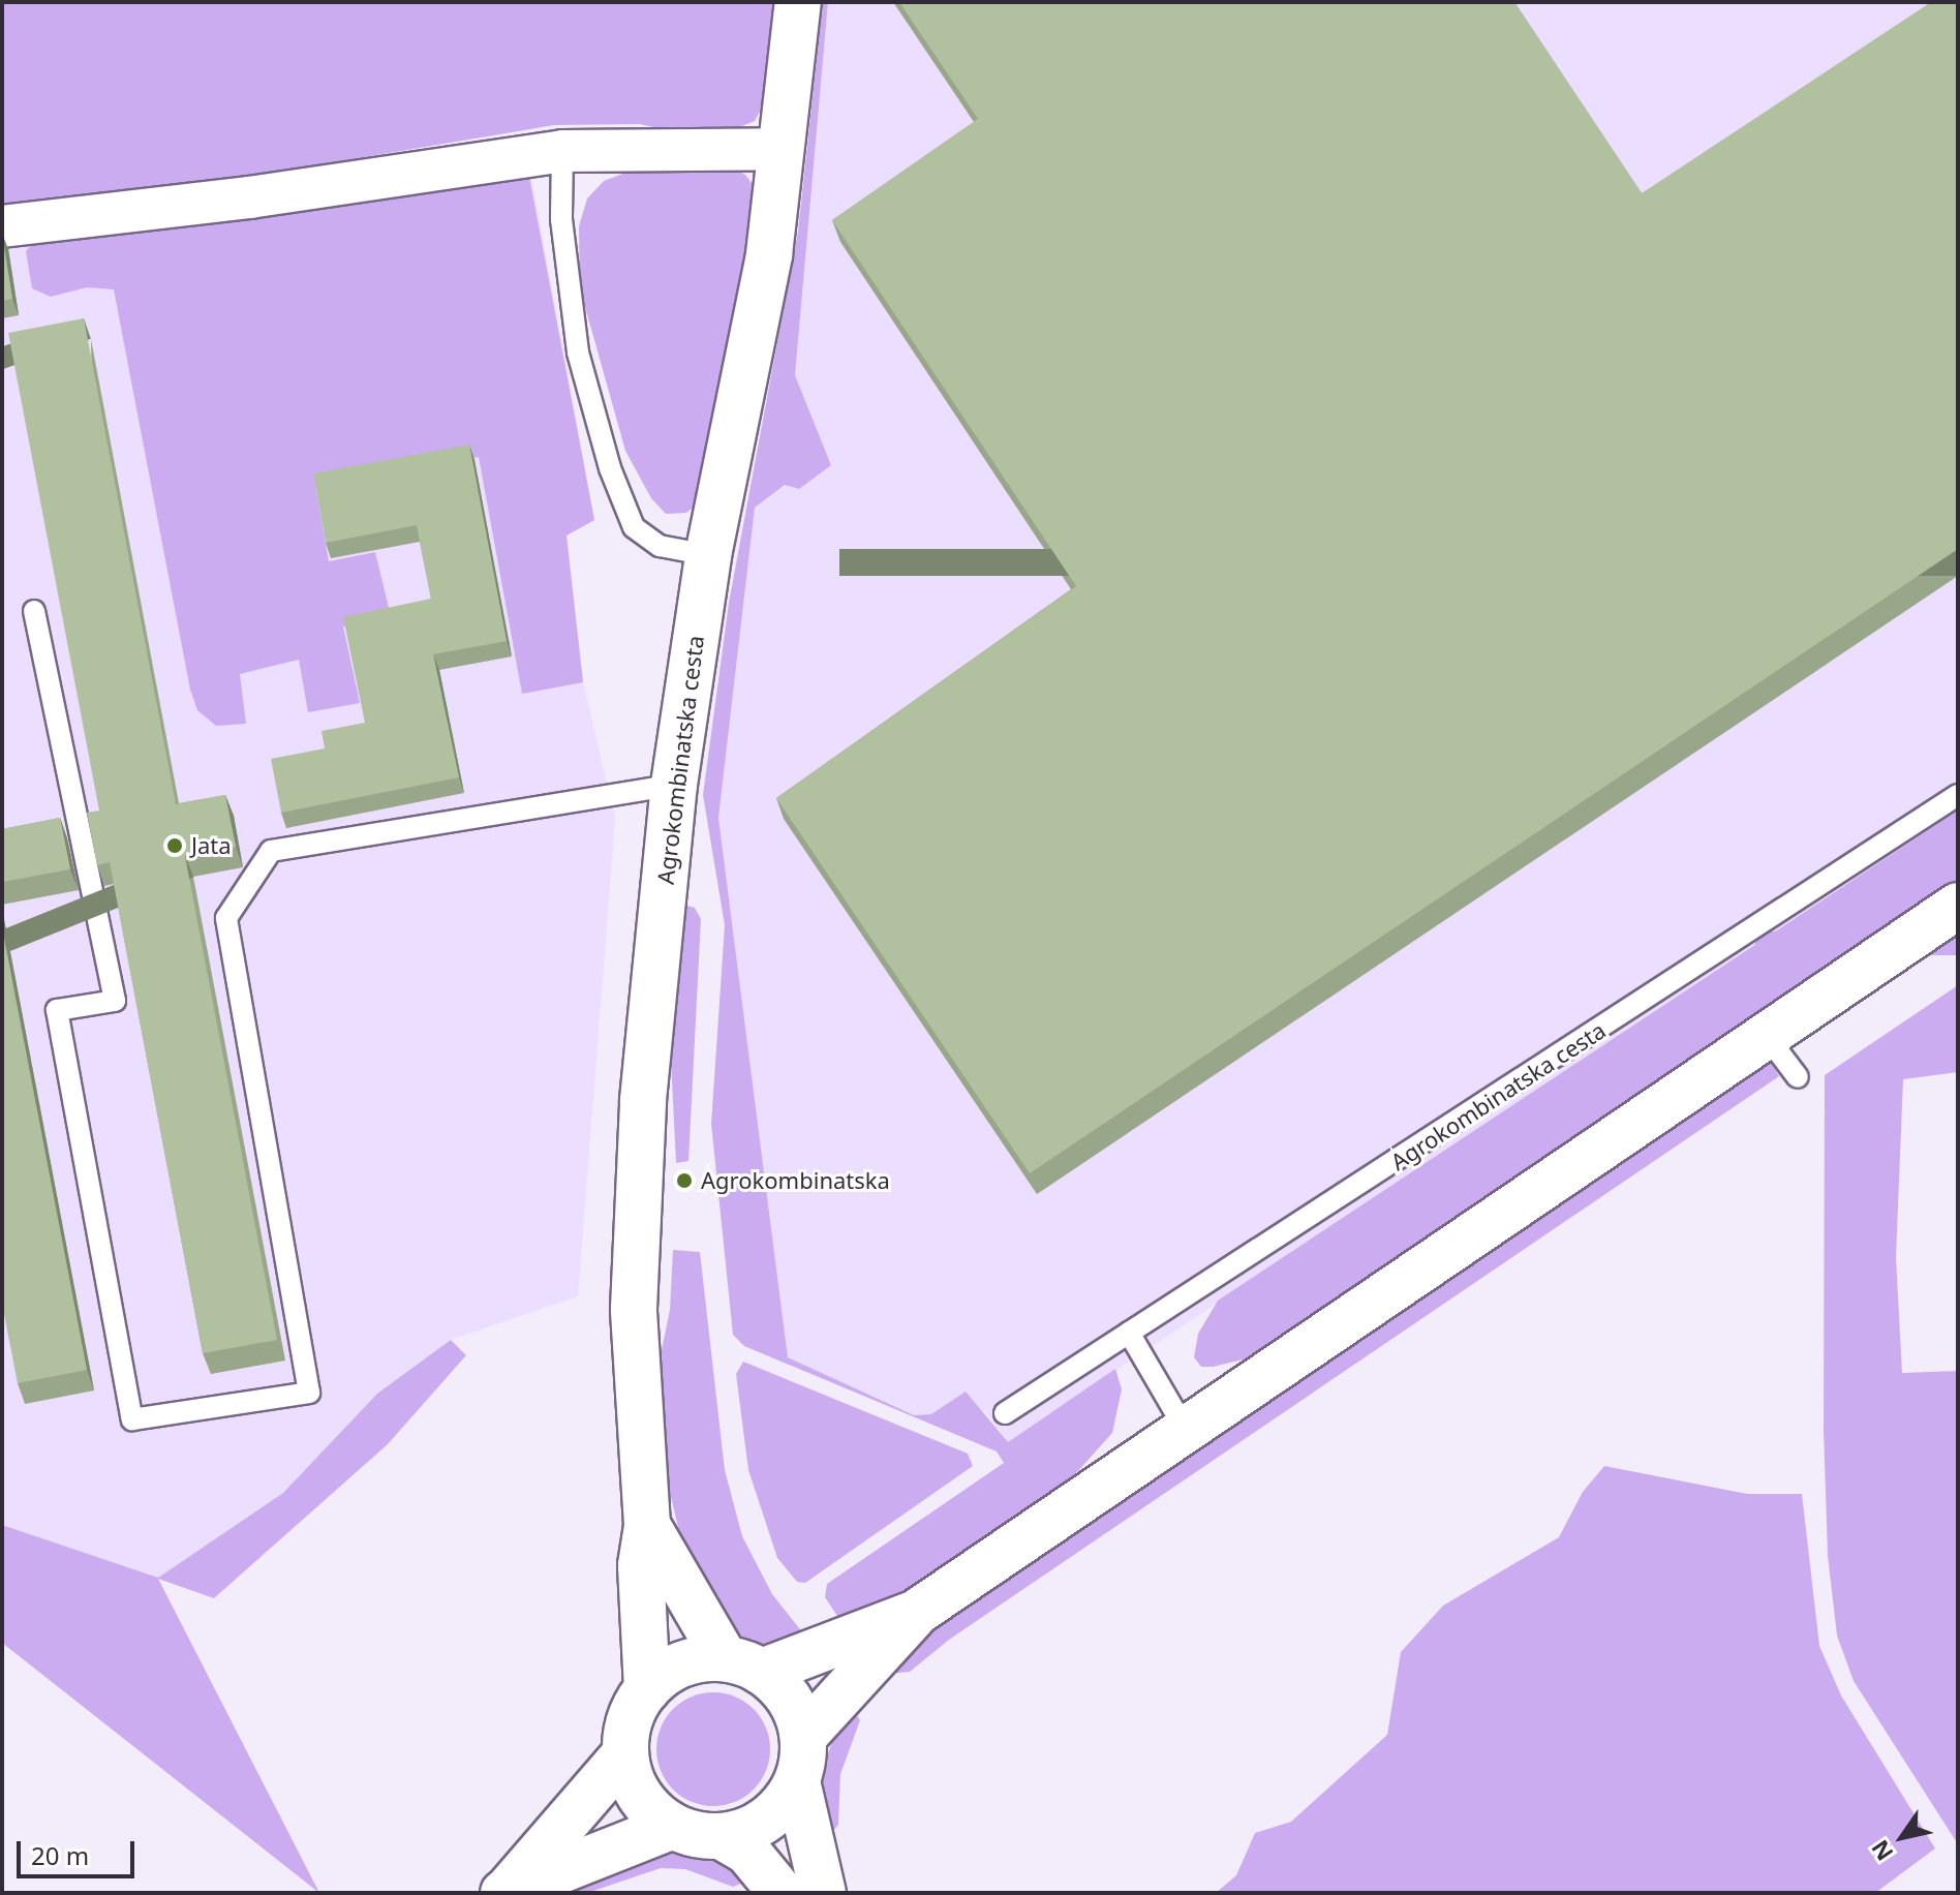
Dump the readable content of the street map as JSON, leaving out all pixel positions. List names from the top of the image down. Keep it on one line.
{"streets":{"street":["Agrokombinatska cesta"]},"places":["Jata","Agrokombinatska"],"scale_bar":"20 m","north":"bottom left"}
